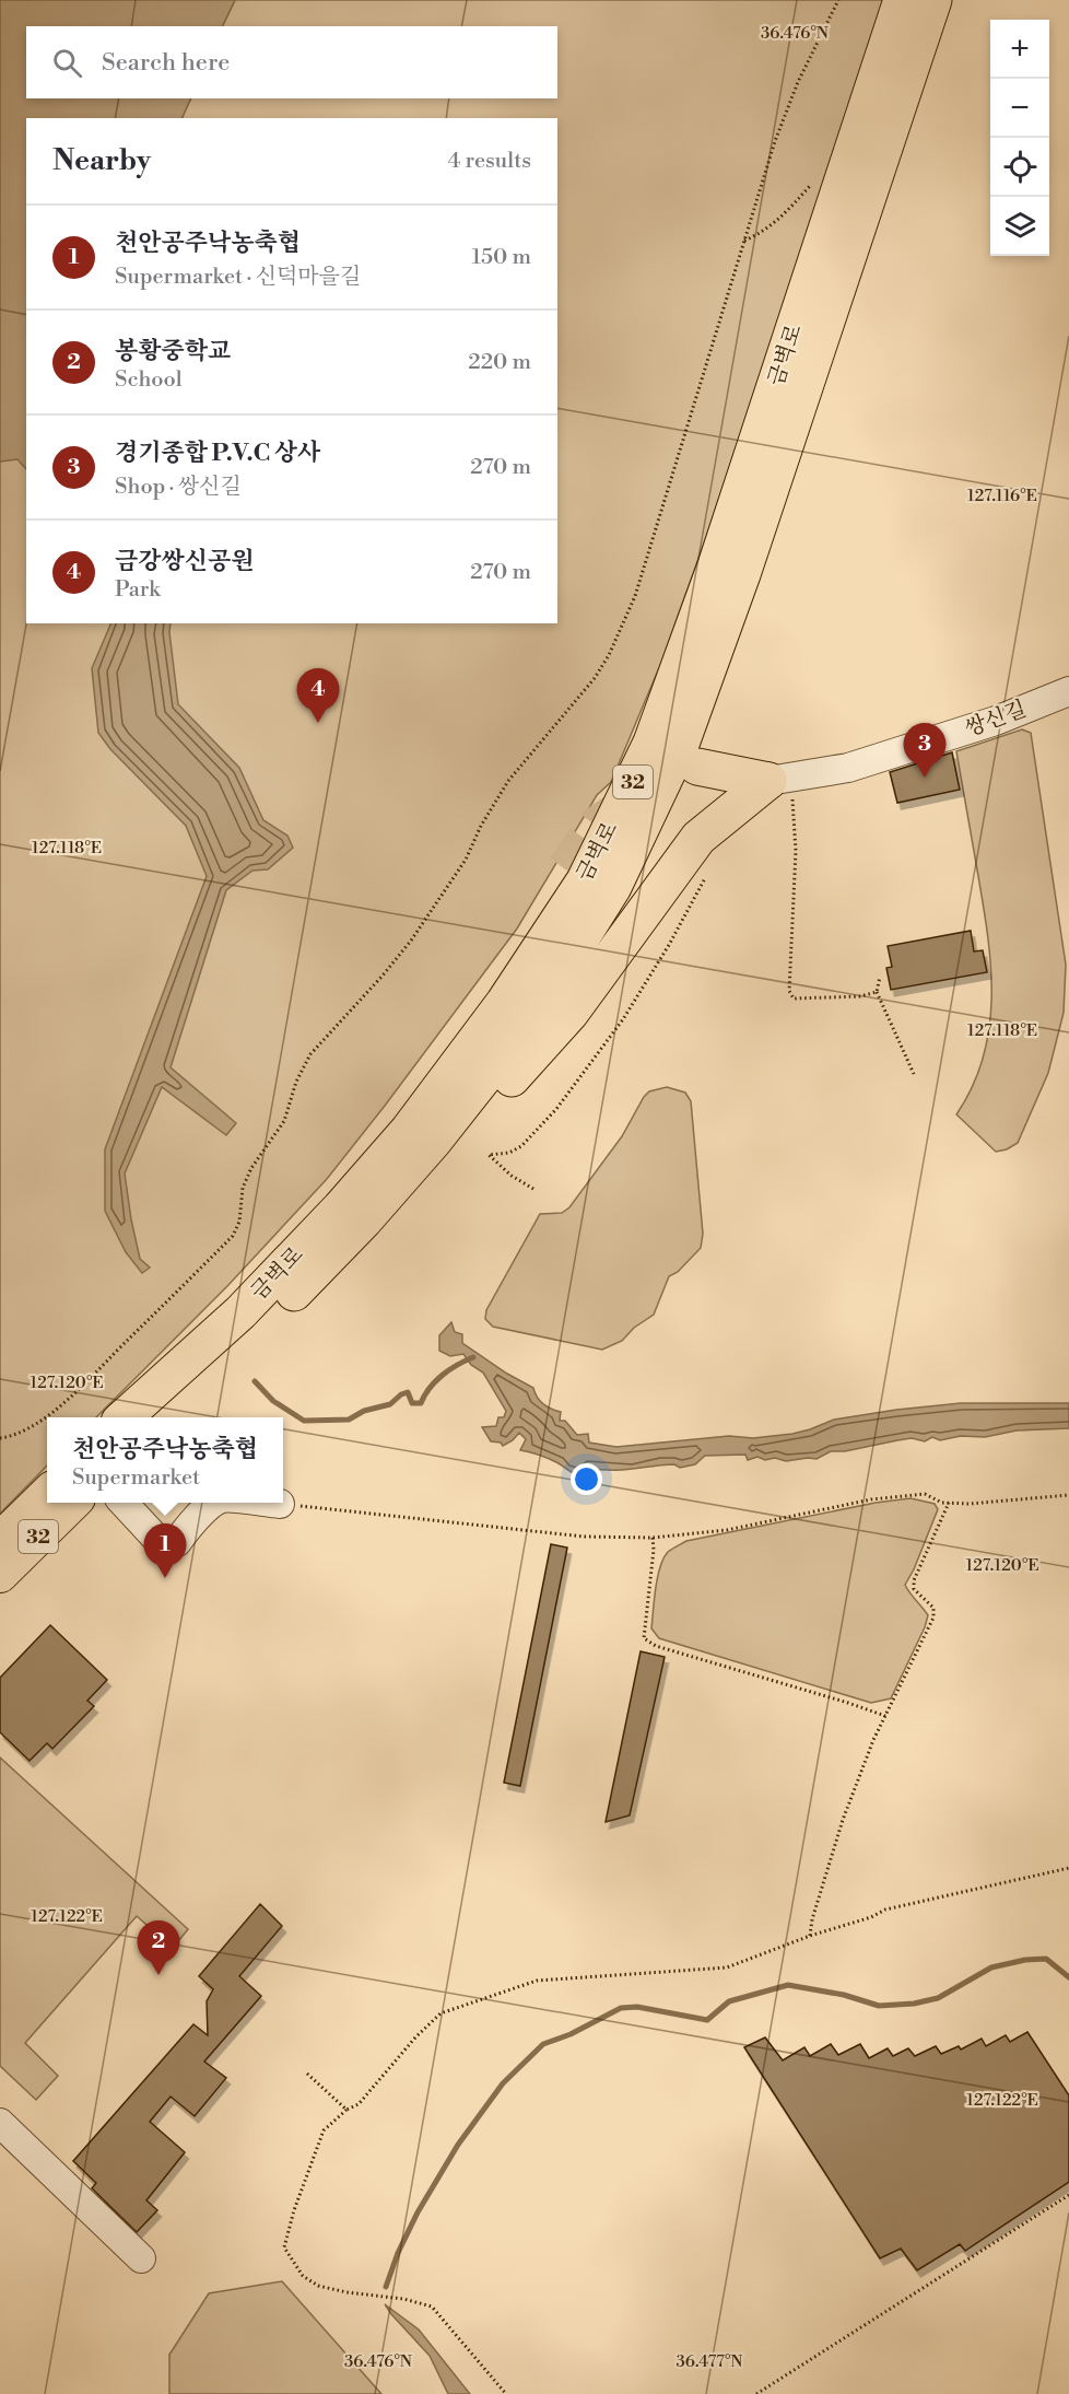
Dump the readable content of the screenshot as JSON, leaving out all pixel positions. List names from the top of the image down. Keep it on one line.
{"streets":{"highway":["금벽로","32"],"street":["쌍신길"]},"page":{"map_buttons":["+","−"],"search":"Search here","heading":["Nearby","4 results"],"list":[{"mark":"1","name":"천안공주낙농축협","note":"Supermarket · 신덕마을길","value":"150 m"},{"mark":"2","name":"봉황중학교","note":"School","value":"220 m"},{"mark":"3","name":"경기종합 P.V.C 상사","note":"Shop · 쌍신길","value":"270 m"},{"mark":"4","name":"금강쌍신공원","note":"Park","value":"270 m"}],"pins":["4","3","1","2"],"popup":["천안공주낙농축협","Supermarket"]},"coordinates":["36.476°N","127.116°E","127.118°E","127.120°E","127.122°E","36.477°N"]}
